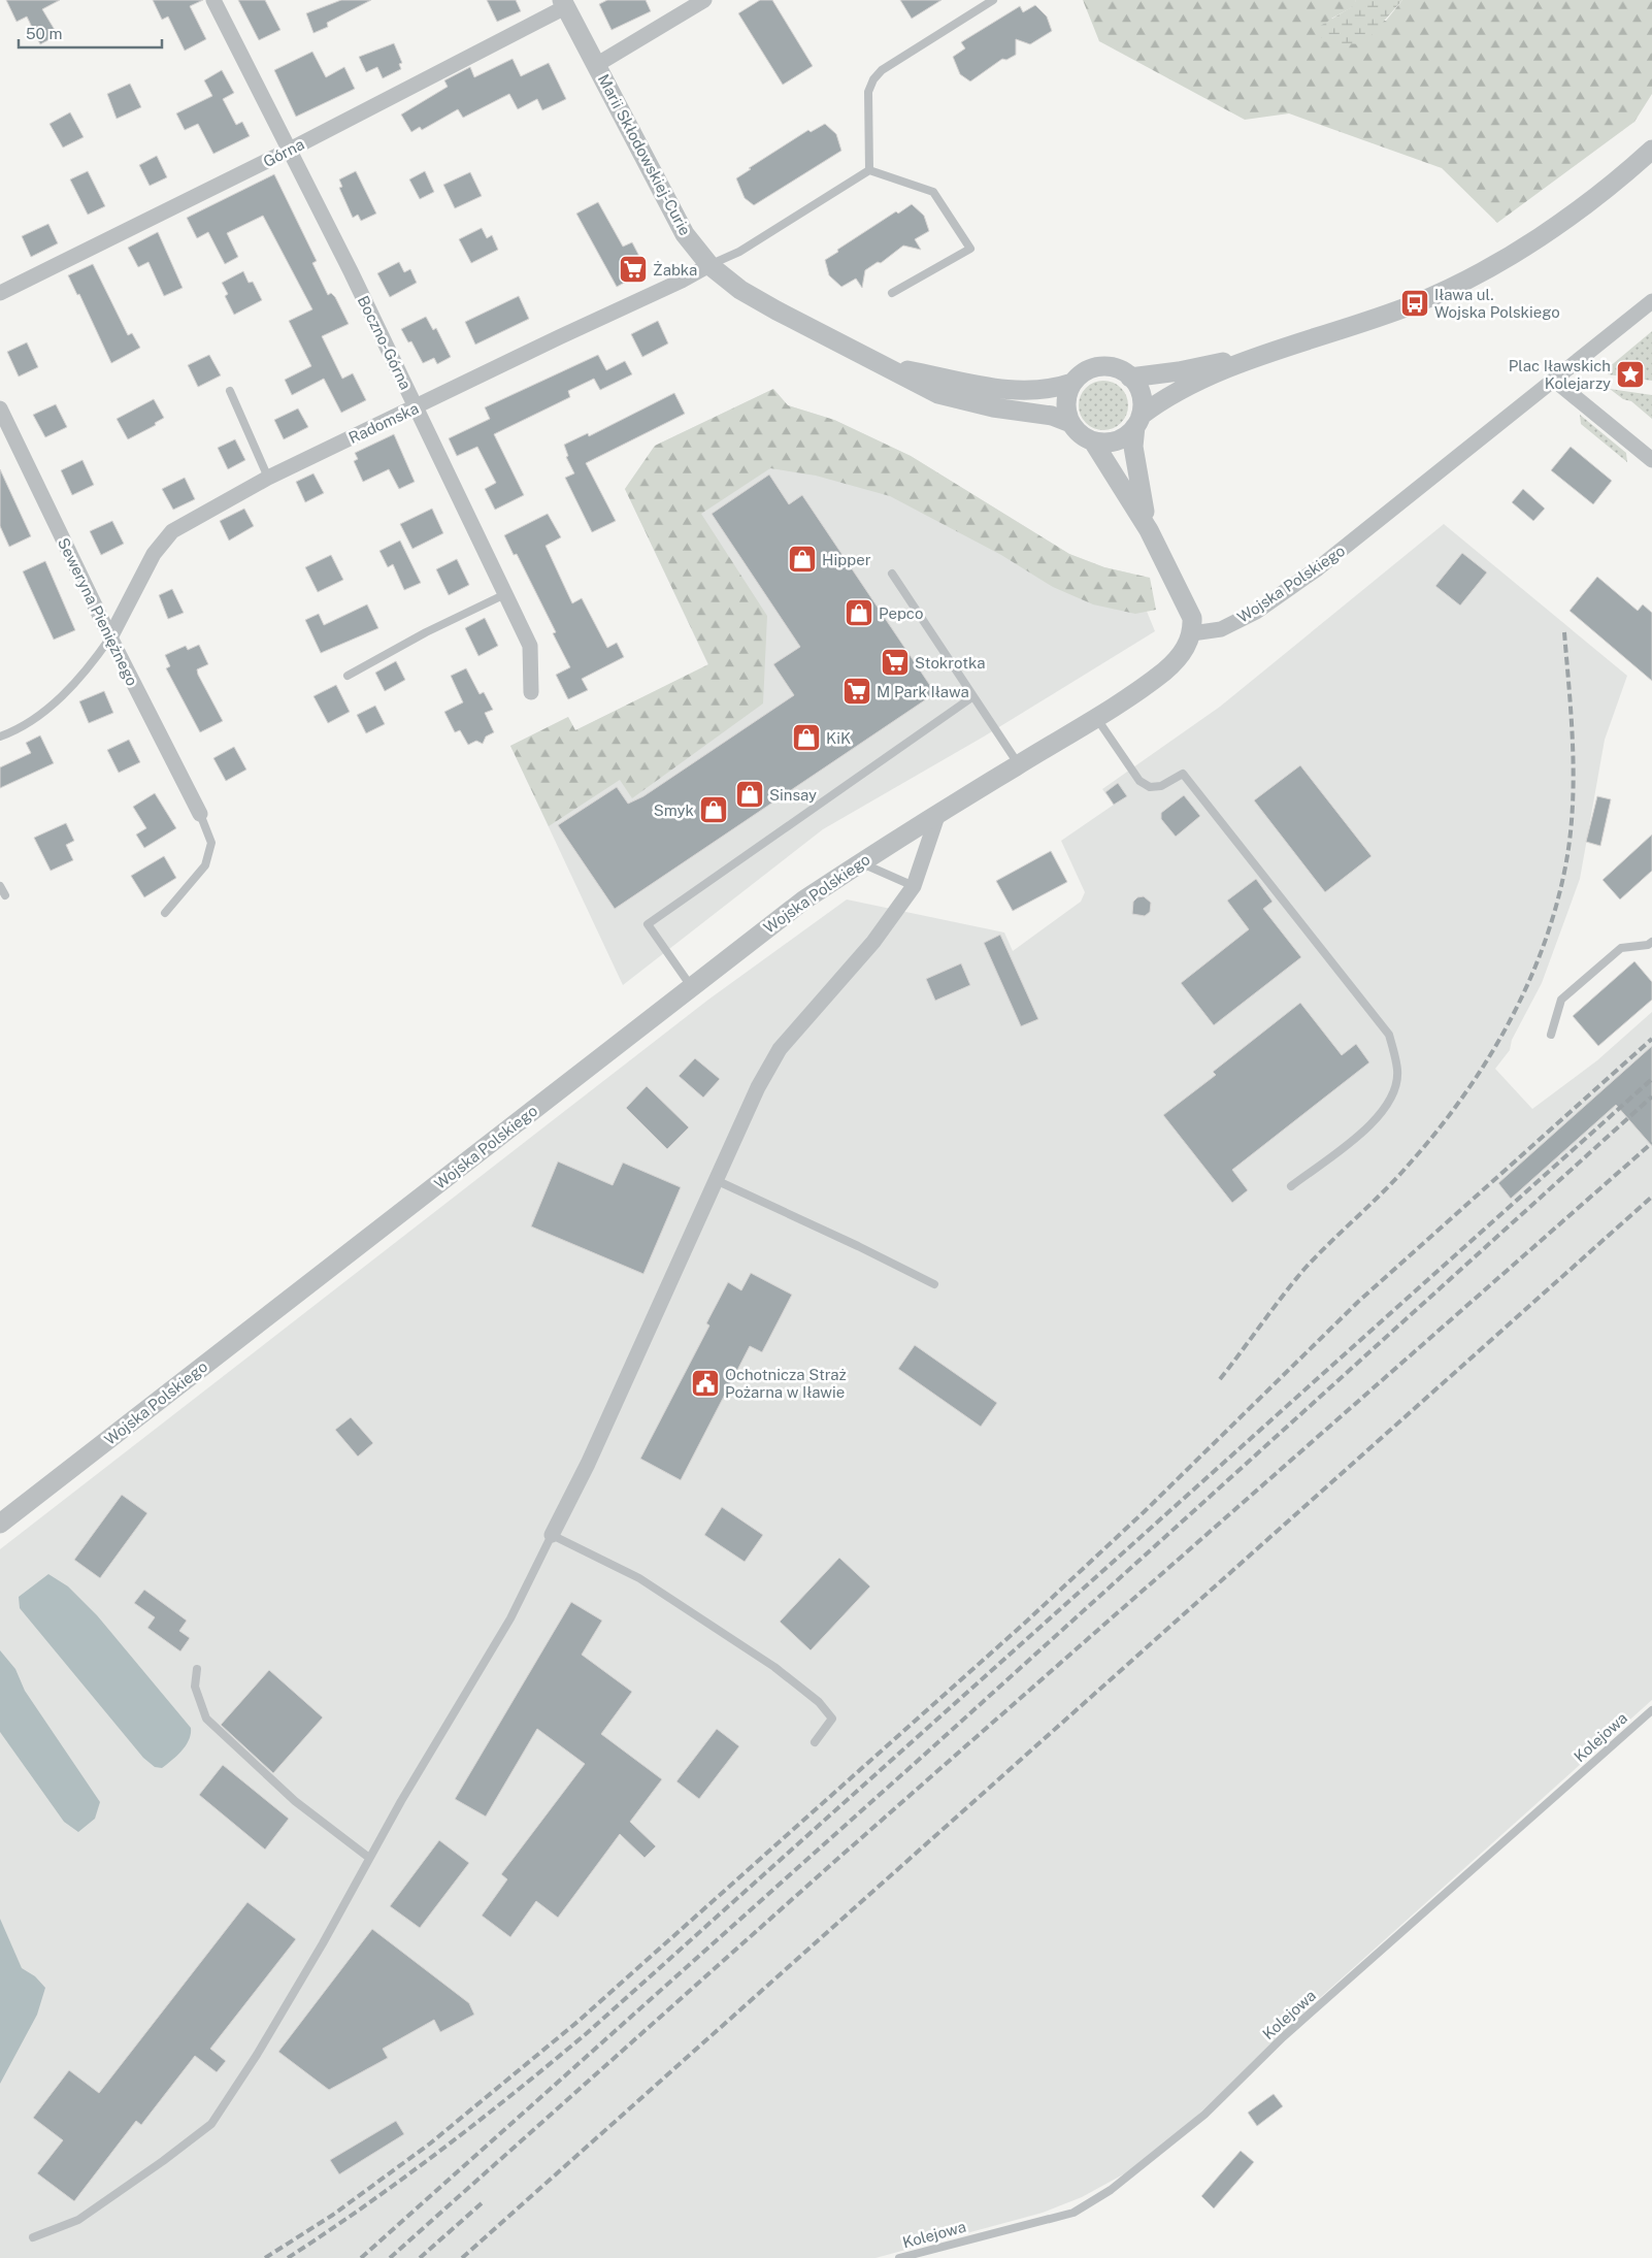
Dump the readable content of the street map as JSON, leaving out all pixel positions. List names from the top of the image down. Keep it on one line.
{"streets":{"street":["Górna","Marii Skłodowskiej-Curie","Boczno-Górna","Radomska","Wojska Polskiego","Seweryna Pieniężnego"],"lane":["Kolejowa"]},"crossings":[["Górna","Marii Skłodowskiej-Curie"],["Górna","Boczno-Górna"],["Marii Skłodowskiej-Curie","Radomska"],["Boczno-Górna","Radomska"],["Radomska","Seweryna Pieniężnego"]],"places":{"supermarket":["Żabka","Stokrotka","M Park Iława"],"bus stop":["Iława ul. Wojska Polskiego"],"place":["Plac Iławskich Kolejarzy"],"shop":["Hipper","Pepco","KiK","Sinsay","Smyk"],"public building":["Ochotnicza Straż Pożarna w Iławie"]},"scale_bar":"50 m"}
